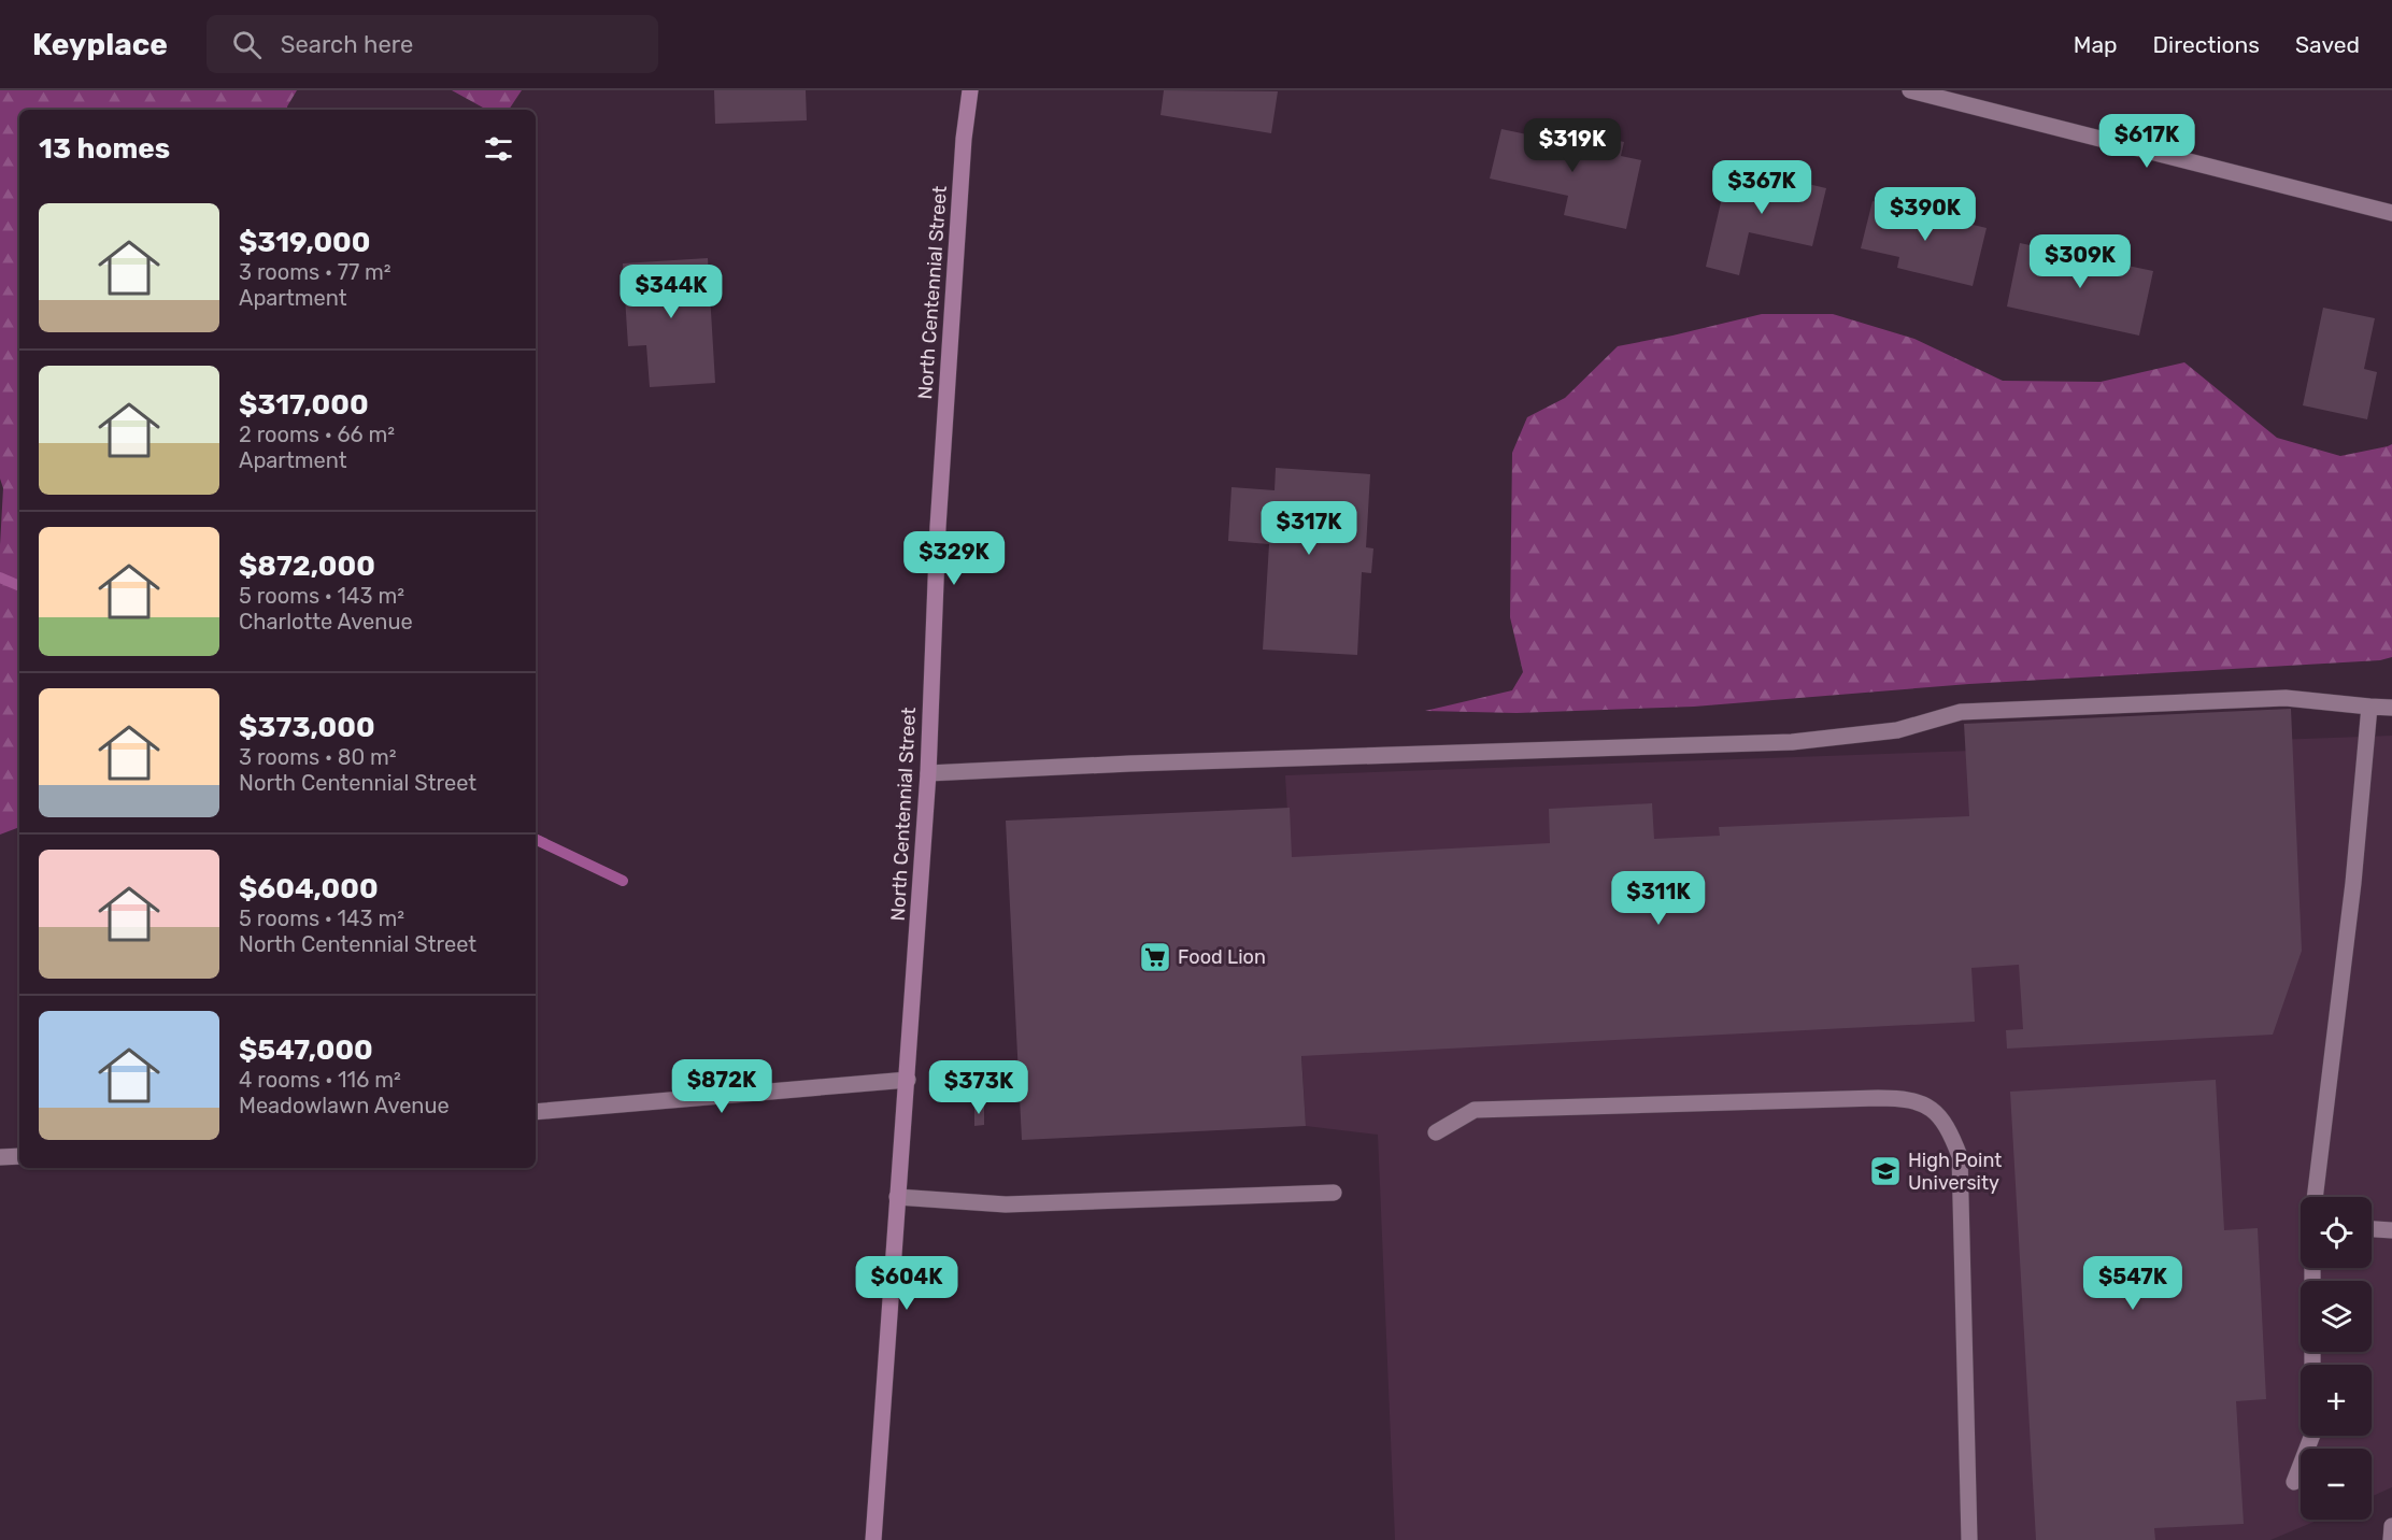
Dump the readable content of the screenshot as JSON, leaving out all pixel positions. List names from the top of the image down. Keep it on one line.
{"streets":{"main road":["North Centennial Street"]},"places":{"supermarket":["Food Lion"],"school or university":["High Point University"]},"page":{"header":"Keyplace","search":"Search here","nav":["Map","Directions","Saved"],"heading":"13 homes","price":["$617K","$319K","$367K","$390K","$309K","$344K","$317K","$329K","$311K","$872K","$373K","$604K","$547K"],"list":[{"name":"$319,000","note":"3 rooms · 77 m² · Apartment"},{"name":"$317,000","note":"2 rooms · 66 m² · Apartment"},{"name":"$872,000","note":"5 rooms · 143 m² · Charlotte Avenue"},{"name":"$373,000","note":"3 rooms · 80 m² · North Centennial Street"},{"name":"$604,000","note":"5 rooms · 143 m² · North Centennial Street"},{"name":"$547,000","note":"4 rooms · 116 m² · Meadowlawn Avenue"}],"map_buttons":["+","−"]}}
